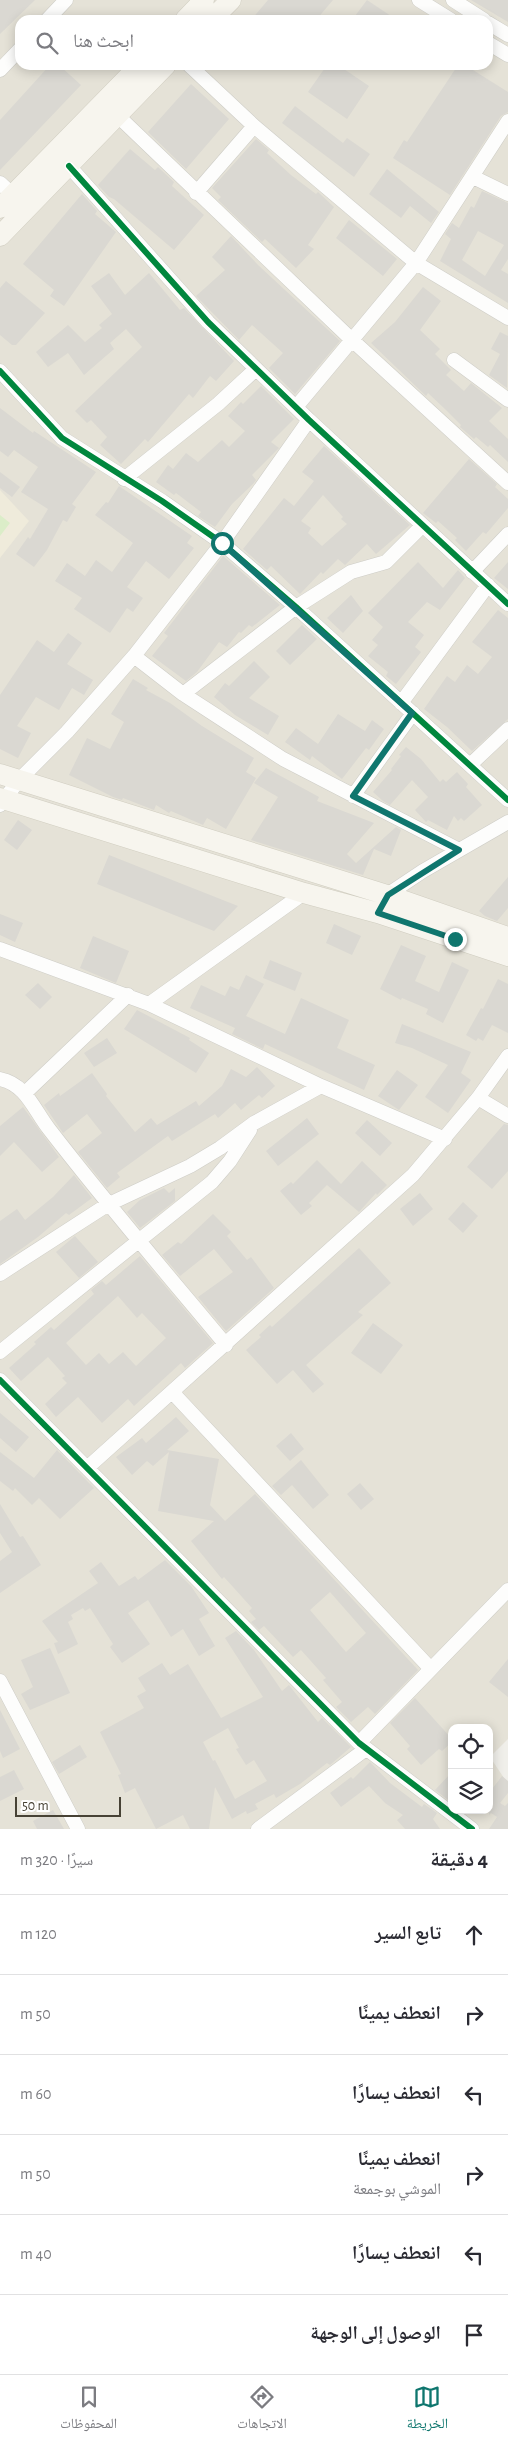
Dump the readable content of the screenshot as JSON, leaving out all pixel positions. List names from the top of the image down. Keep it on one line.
{"scale_bar":"50 m","page":{"search":"ابحث هنا","scale":"50 m","heading":["4 دقيقة","سيرًا · 320 m"],"list":[["تابع السير","120 m"],["انعطف يمينًا","50 m"],["انعطف يسارًا","60 m"],["انعطف يمينًا","الموشي بوجمعة","50 m"],["انعطف يسارًا","40 m"],"الوصول إلى الوجهة"],"nav":["الخريطة","الاتجاهات","المحفوظات"]}}
